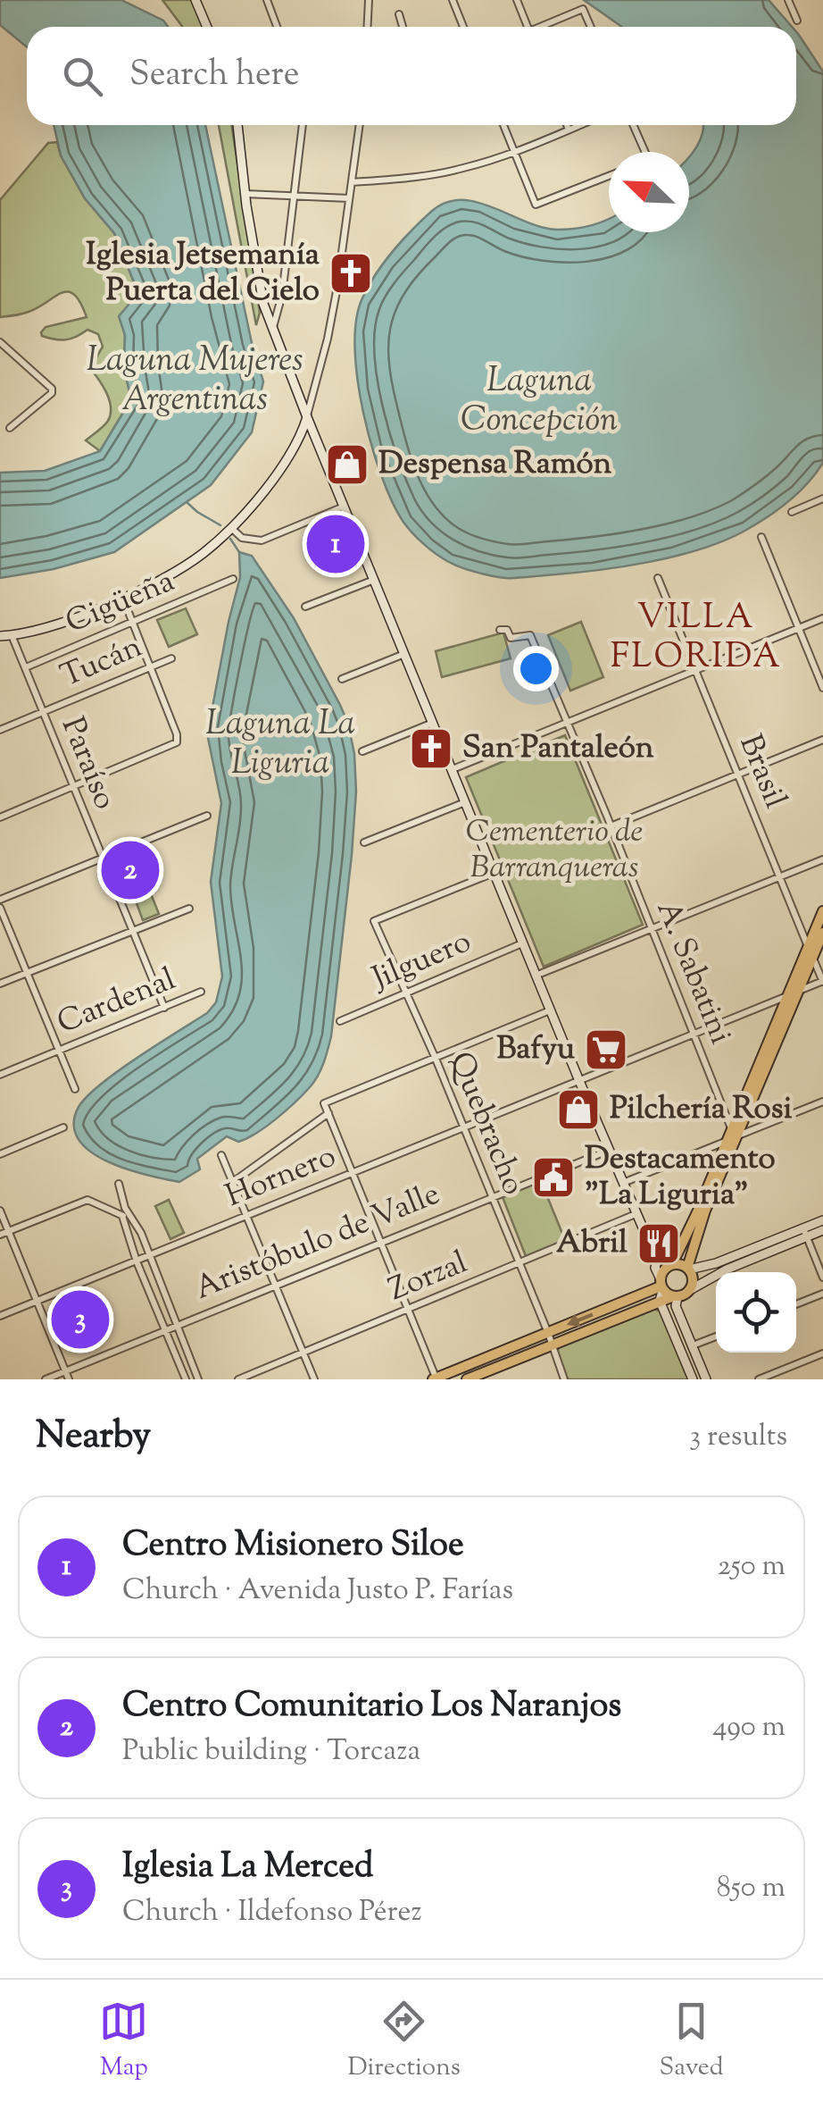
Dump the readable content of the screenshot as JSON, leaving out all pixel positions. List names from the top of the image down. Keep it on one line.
{"streets":{"street":["Cigüeña","Tucán","Paraíso","Brasil","Jilguero","A. Sabatini","Cardenal","Quebracho","Hornero","Aristóbulo de Valle","Zorzal"]},"crossings":[["Cigüeña","Paraíso"],["Tucán","Paraíso"],["Paraíso","Cardenal"],["Brasil","Hornero"],["Jilguero","Quebracho"],["A. Sabatini","Hornero"],["Quebracho","Hornero"],["Quebracho","Aristóbulo de Valle"],["Quebracho","Zorzal"]],"districts":["VILLA FLORIDA"],"water":["Laguna Mujeres Argentinas","Laguna Concepción","Laguna La Liguria"],"parks":["Cementerio de Barranqueras"],"places":{"church":["Iglesia Jetsemanía Puerta del Cielo","San Pantaleón"],"shop":["Despensa Ramón","Pilchería Rosi"],"supermarket":["Bafyu"],"public building":["Destacamento \"La Liguria\""],"restaurant":["Abril"]},"north":"top left","page":{"search":"Search here","pins":["1","2","3"],"heading":["Nearby","3 results"],"list":[{"mark":"1","name":"Centro Misionero Siloe","note":"Church · Avenida Justo P. Farías","value":"250 m"},{"mark":"2","name":"Centro Comunitario Los Naranjos","note":"Public building · Torcaza","value":"490 m"},{"mark":"3","name":"Iglesia La Merced","note":"Church · Ildefonso Pérez","value":"850 m"}],"nav":["Map","Directions","Saved"]}}
